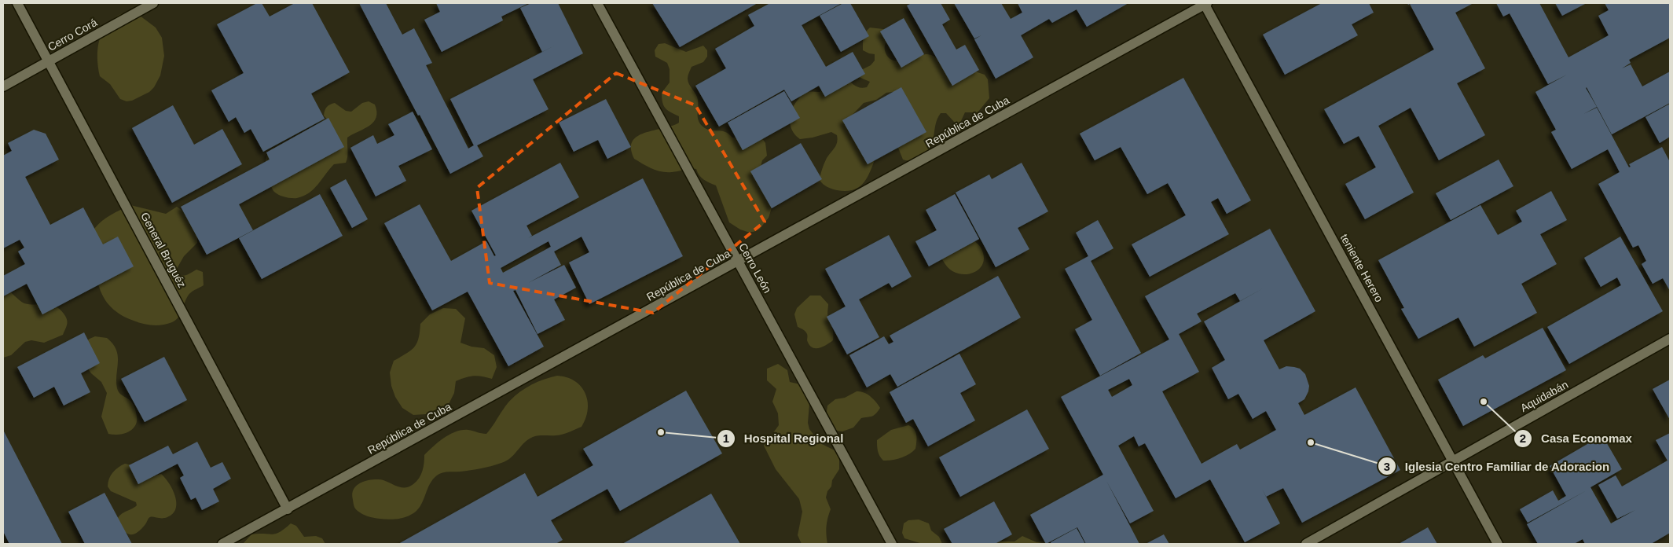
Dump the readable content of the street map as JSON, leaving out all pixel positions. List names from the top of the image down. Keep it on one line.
{"streets":{"street":["Cerro Corá","República de Cuba","General Bruguéz","Cerro León","teniente Herero","Aquidabán"]},"crossings":[["Cerro Corá","General Bruguéz"],["República de Cuba","General Bruguéz"],["República de Cuba","Cerro León"],["República de Cuba","teniente Herero"],["teniente Herero","Aquidabán"]],"places":["Casa Economax","Hospital Regional","Iglesia Centro Familiar de Adoracion"]}
